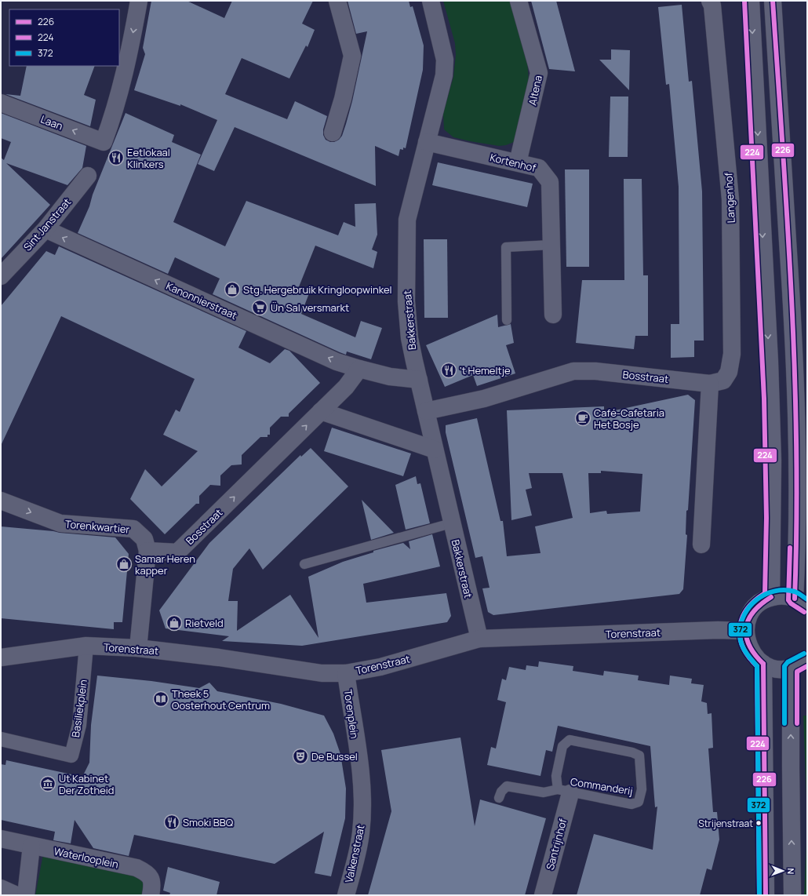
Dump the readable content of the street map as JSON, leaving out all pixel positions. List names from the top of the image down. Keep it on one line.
{"streets":{"street":["Altena","Laan","Kortenhof","Langenhof","Sint Janstraat","Kanonnierstraat","Bakkerstraat","Bosstraat","Torenkwartier","Torenstraat","Basiliekplein","Torenplein","Santrijnhof","Valkenstraat","Waterlooplein"],"lane":["Commanderij"]},"crossings":[["Altena","Kortenhof"],["Kortenhof","Bakkerstraat"],["Langenhof","Bosstraat"],["Sint Janstraat","Kanonnierstraat"],["Kanonnierstraat","Bosstraat"],["Bakkerstraat","Bosstraat"],["Bakkerstraat","Torenstraat"],["Bosstraat","Torenkwartier"],["Torenstraat","Basiliekplein"],["Torenstraat","Torenplein"],["Torenplein","Valkenstraat"],["Commanderij","Santrijnhof"]],"one_way":["Kanonnierstraat","Bosstraat","Torenkwartier"],"places":{"restaurant":["Eetlokaal Klinkers","'t Hemeltje","Smoki BBQ"],"shop":["Stg. Hergebruik Kringloopwinkel","Samar Heren kapper","Rietveld"],"supermarket":["Ün Sal versmarkt"],"cafe":["Café-Cafetaria Het Bosje"],"library":["Theek 5 Oosterhout Centrum"],"theatre":["De Bussel"],"museum":["Ut Kabinet Der Zotheid"],"other":["Strijenstraat"]},"lines":["transit line 226","transit line 224","transit line 372"],"legend":["226","224","372"],"north":"right"}
